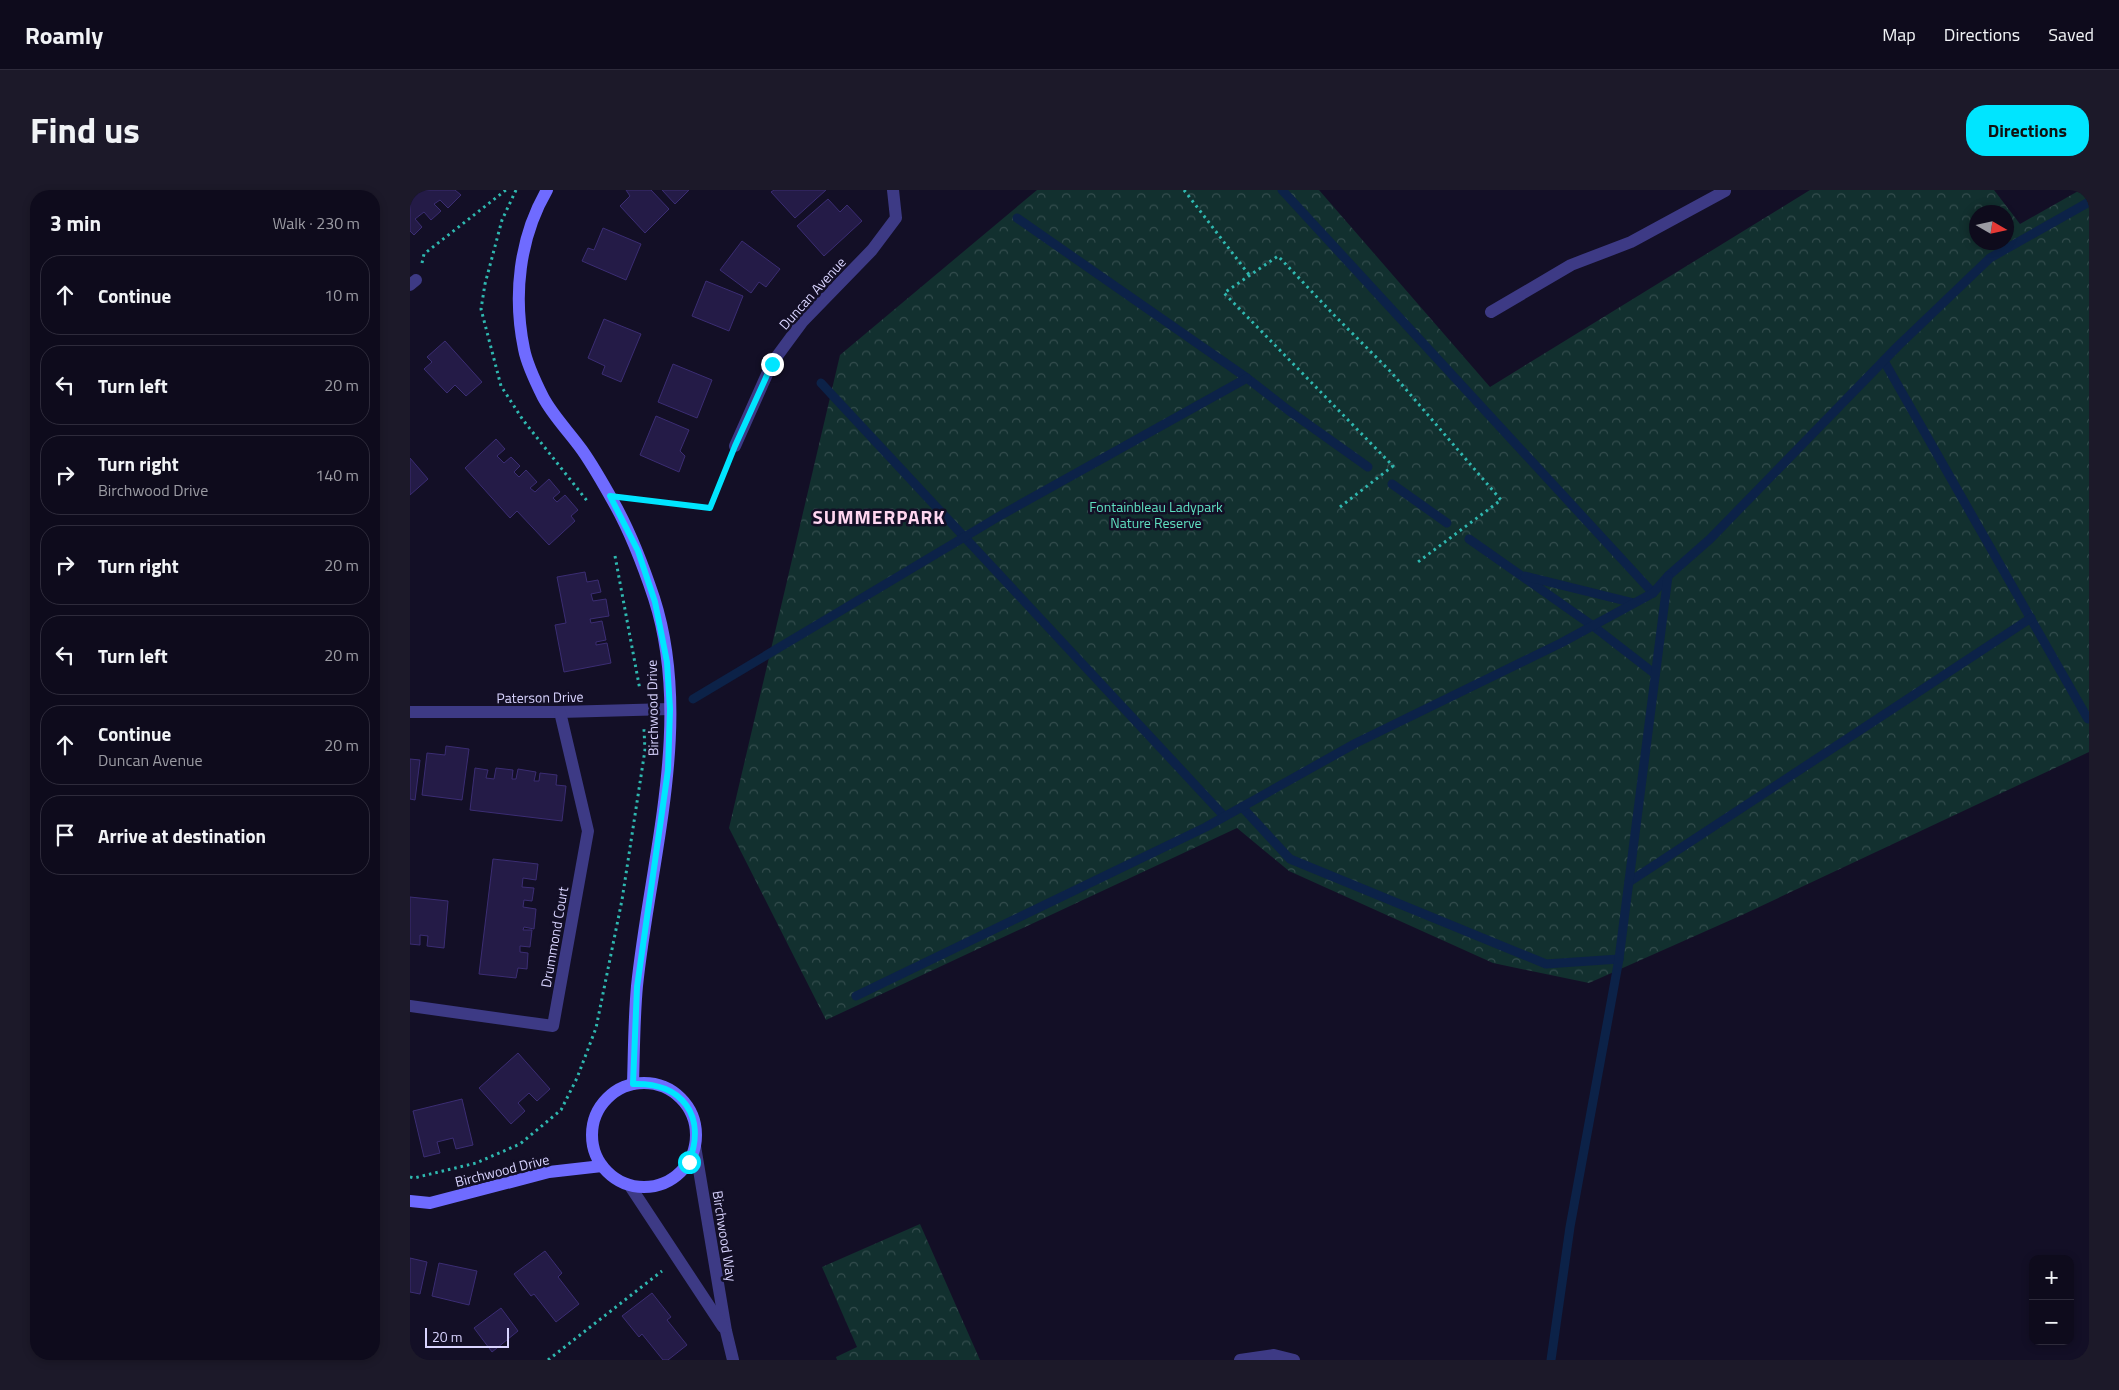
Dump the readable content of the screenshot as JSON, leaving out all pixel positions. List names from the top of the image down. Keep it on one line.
{"streets":{"street":["Duncan Avenue","Paterson Drive","Birchwood Drive","Drummond Court","Birchwood Way"]},"crossings":[["Paterson Drive","Birchwood Drive"],["Paterson Drive","Drummond Court"],["Birchwood Drive","Birchwood Way"]],"districts":["SUMMERPARK"],"parks":["Fontainbleau Ladypark Nature Reserve"],"scale_bar":"20 m","north":"right","page":{"header":"Roamly","nav":["Map","Directions","Saved"],"title":"Find us","buttons":"Directions","heading":["3 min","Walk · 230 m"],"list":[["Continue","10 m"],["Turn left","20 m"],["Turn right","Birchwood Drive","140 m"],["Turn right","20 m"],["Turn left","20 m"],["Continue","Duncan Avenue","20 m"],"Arrive at destination"],"map_buttons":["+","−"],"scale":"20 m"}}
